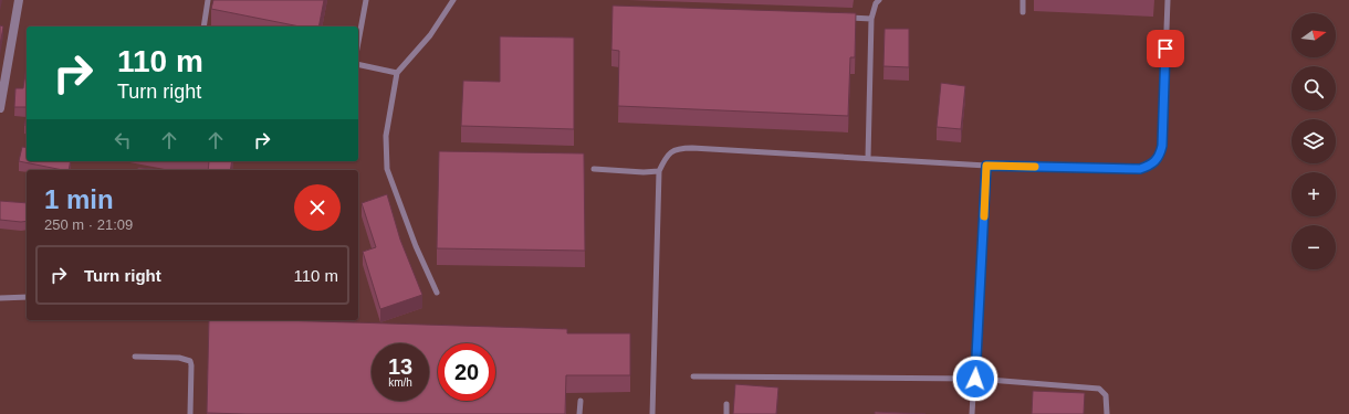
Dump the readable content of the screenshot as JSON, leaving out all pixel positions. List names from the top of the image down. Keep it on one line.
{"north":"right","page":{"map_buttons":["+","−"],"turn":["110 m","Turn right"],"heading":["1 min","250 m · 21:09"],"list":[{"name":"Turn right","value":"110 m"}],"speed":"13 km/h","limit":"20"}}
